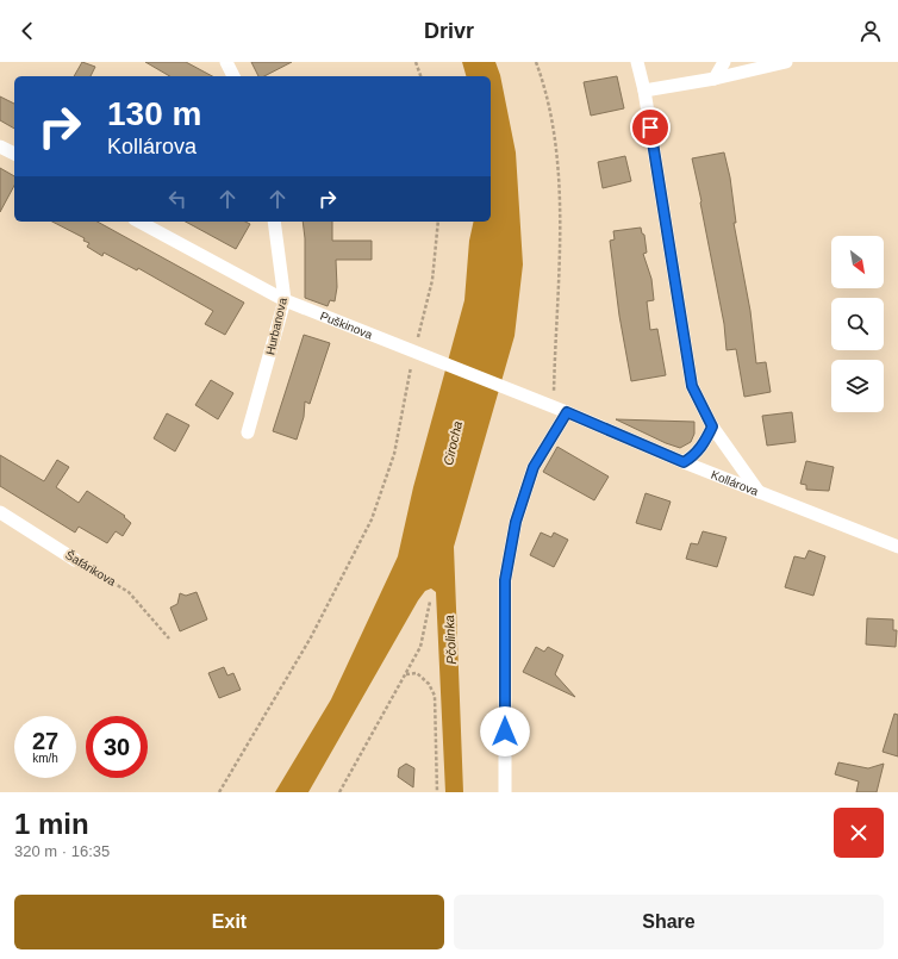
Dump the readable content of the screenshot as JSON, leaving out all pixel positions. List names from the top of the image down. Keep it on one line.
{"streets":{"street":["Puškinova","Hurbanova","Kollárova","Šafárikova"]},"crossings":[["Puškinova","Hurbanova"],["Puškinova","Kollárova"]],"water":["Cirocha","Pčolinka"],"north":"bottom right","page":{"header":"Drivr","turn":["130 m","Kollárova"],"speed":"27 km/h","limit":"30","heading":["1 min","320 m · 16:35"],"buttons":["Exit","Share"]}}
